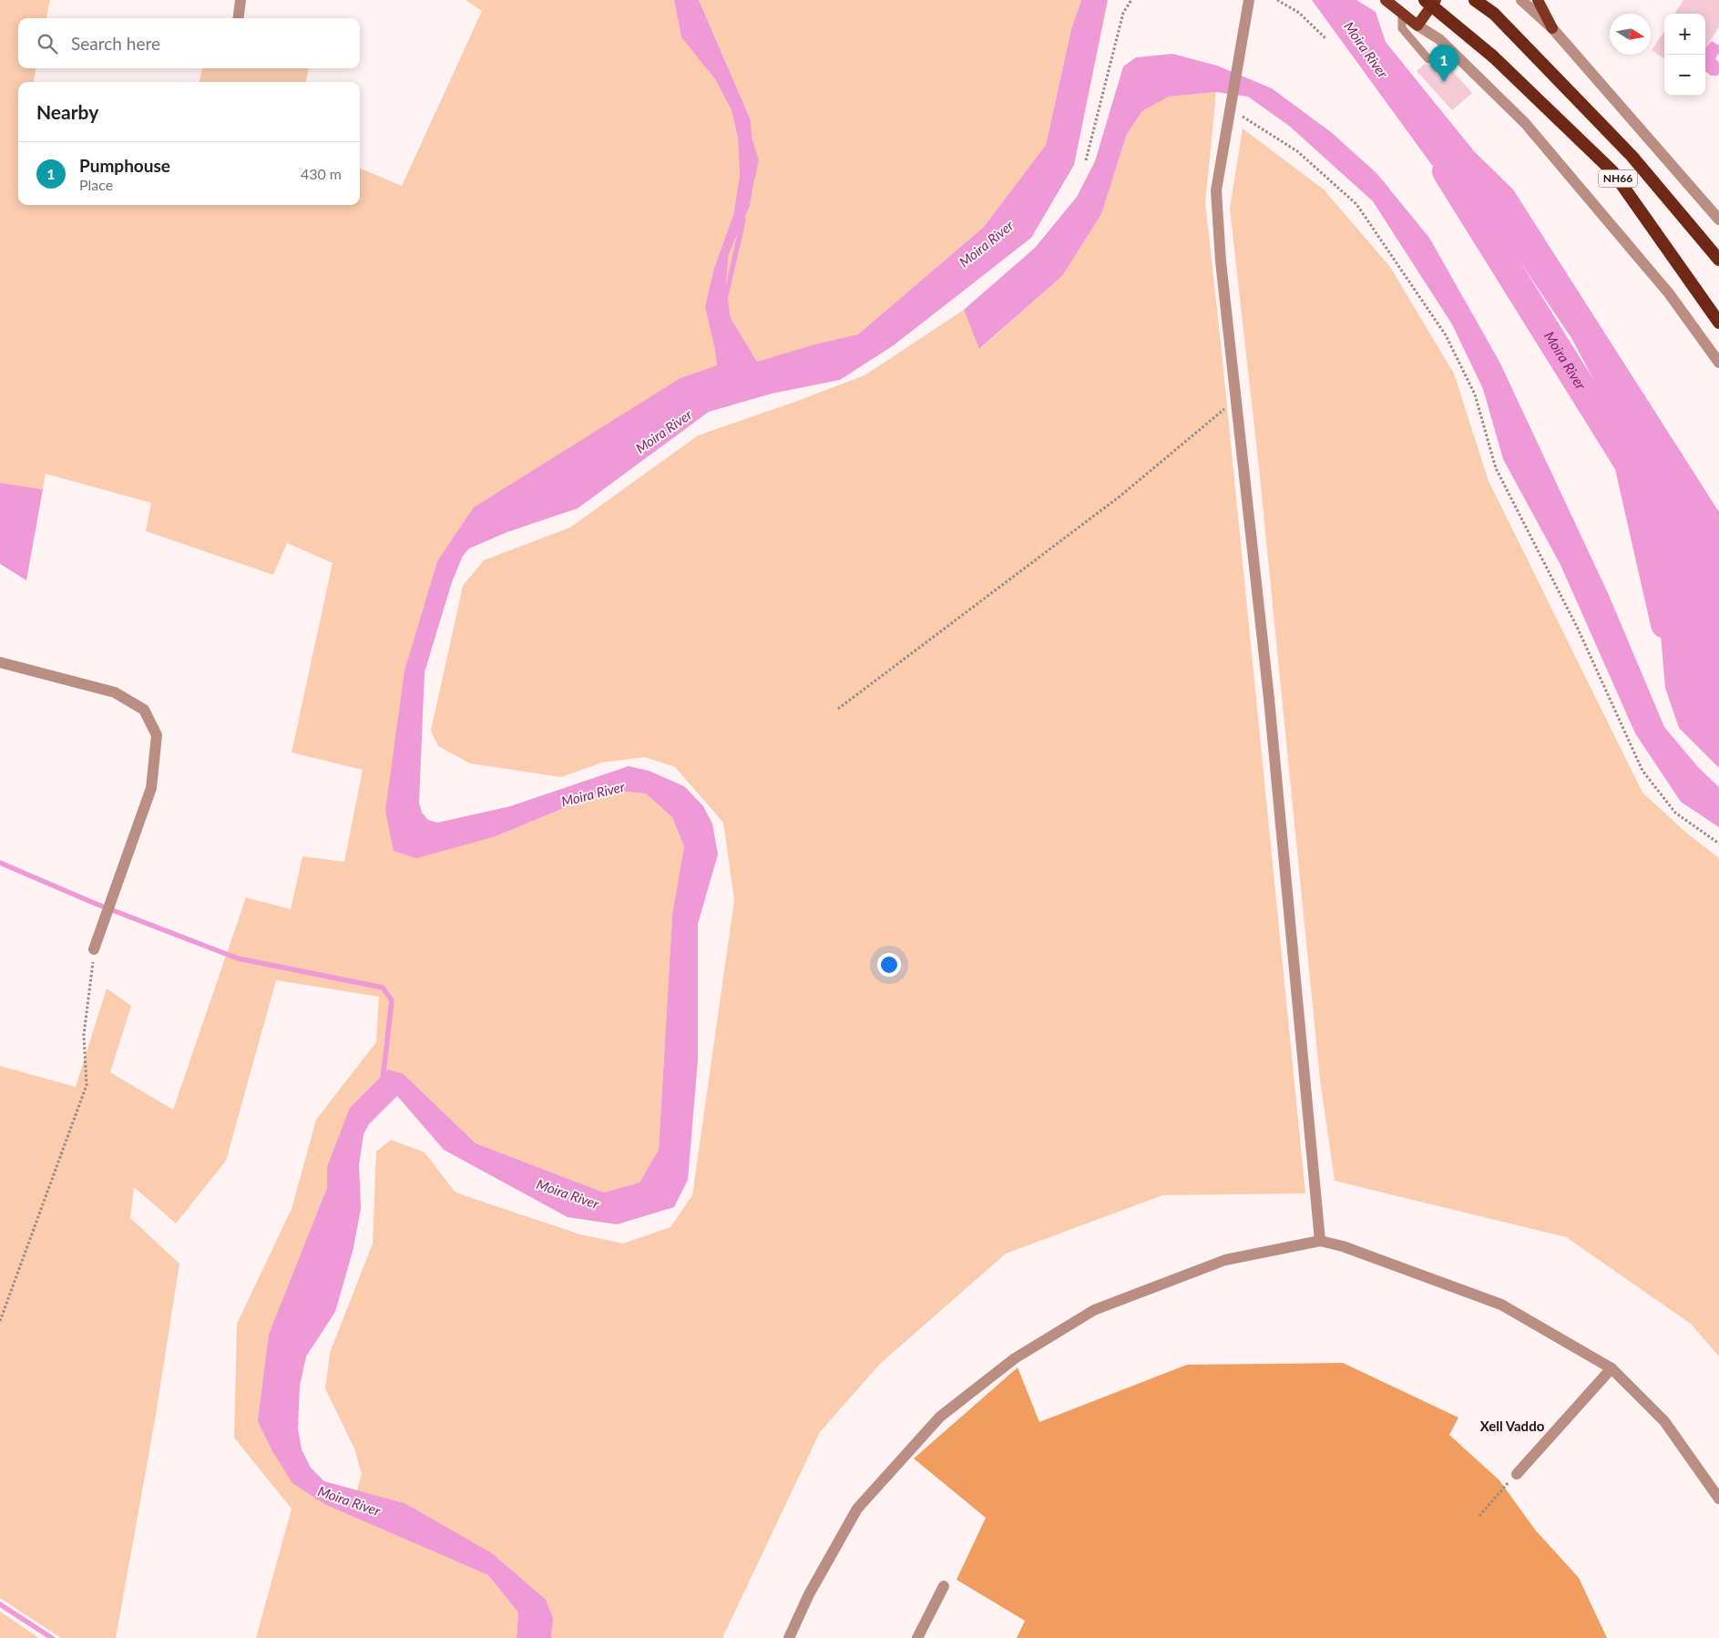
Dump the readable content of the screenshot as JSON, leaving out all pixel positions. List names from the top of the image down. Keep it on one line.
{"streets":{"highway":["NH66"]},"districts":["Xell Vaddo"],"water":["Moira River"],"north":"right","page":{"map_buttons":["+","−"],"search":"Search here","pins":"1","heading":"Nearby","list":[{"mark":"1","name":"Pumphouse","note":"Place","value":"430 m"}]}}
